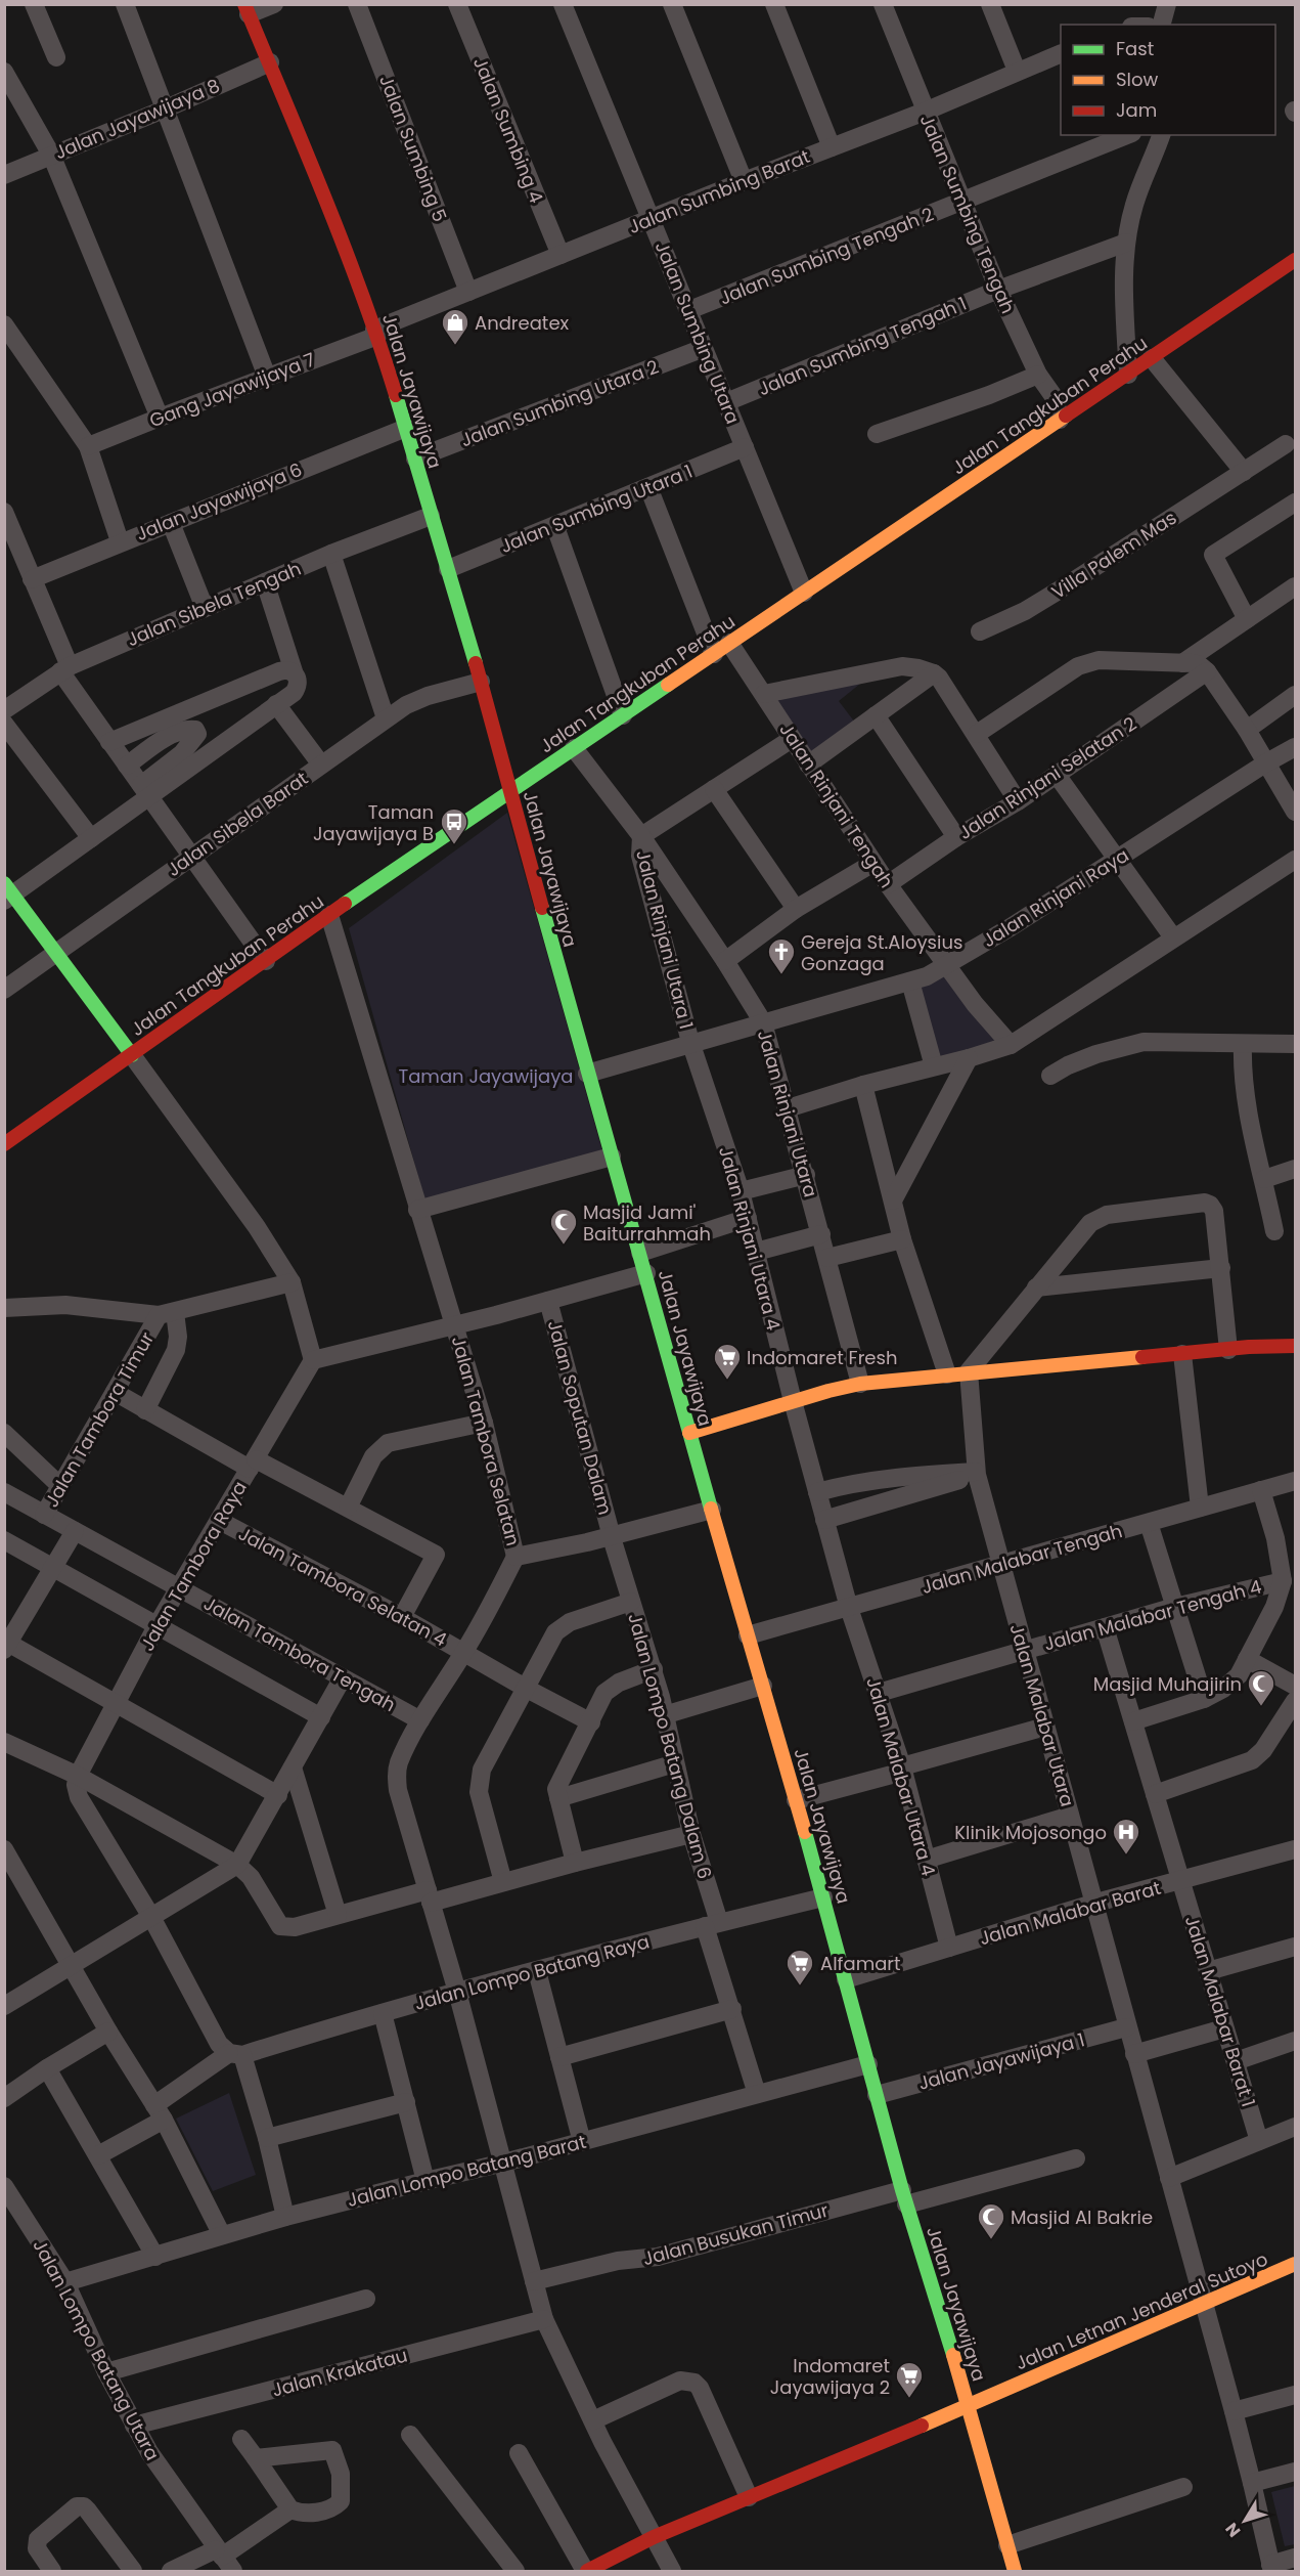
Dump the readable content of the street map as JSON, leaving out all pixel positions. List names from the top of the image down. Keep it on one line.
{"streets":{"main road":["Jalan Jayawijaya","Jalan Tangkuban Perahu","Jalan Letnan Jenderal Sutoyo"],"street":["Jalan Jayawijaya 8","Jalan Sumbing 4","Jalan Sumbing 5","Jalan Sumbing Barat","Jalan Sumbing Tengah","Jalan Sumbing Tengah 2","Jalan Sumbing Utara","Jalan Sumbing Tengah 1","Gang Jayawijaya 7","Jalan Sumbing Utara 2","Jalan Jayawijaya 6","Jalan Sumbing Utara 1","Villa Palem Mas","Jalan Sibela Tengah","Jalan Rinjani Selatan 2","Jalan Rinjani Tengah","Jalan Sibela Barat","Jalan Rinjani Raya","Jalan Rinjani Utara 1","Jalan Rinjani Utara","Jalan Rinjani Utara 4","Jalan Soputan Dalam","Jalan Tambora Timur","Jalan Tambora Selatan","Jalan Malabar Tengah","Jalan Tambora Raya","Jalan Tambora Selatan 4","Jalan Malabar Tengah 4","Jalan Tambora Tengah","Jalan Malabar Utara","Jalan Lompo Batang Dalam 6","Jalan Malabar Utara 4","Jalan Malabar Barat","Jalan Lompo Batang Raya","Jalan Malabar Barat 1","Jalan Jayawijaya 1","Jalan Lompo Batang Barat","Jalan Busukan Timur","Jalan Lompo Batang Utara","Jalan Krakatau"]},"crossings":[["Jalan Jayawijaya 8","Jalan Jayawijaya"],["Jalan Sumbing 4","Jalan Sumbing Barat"],["Jalan Sumbing 5","Jalan Sumbing Barat"],["Jalan Sumbing Barat","Jalan Sumbing Tengah"],["Jalan Sumbing Barat","Jalan Sumbing Utara"],["Jalan Sumbing Barat","Gang Jayawijaya 7"],["Jalan Sumbing Barat","Jalan Jayawijaya"],["Jalan Sumbing Tengah","Jalan Sumbing Tengah 2"],["Jalan Sumbing Tengah","Jalan Sumbing Tengah 1"],["Jalan Sumbing Tengah","Jalan Tangkuban Perahu"],["Jalan Sumbing Tengah 2","Jalan Sumbing Utara"],["Jalan Sumbing Utara","Jalan Sumbing Tengah 1"],["Jalan Sumbing Utara","Jalan Sumbing Utara 2"],["Jalan Sumbing Utara","Jalan Tangkuban Perahu"],["Jalan Sumbing Utara","Jalan Sumbing Utara 1"],["Gang Jayawijaya 7","Jalan Jayawijaya"],["Jalan Jayawijaya","Jalan Sumbing Utara 2"],["Jalan Jayawijaya","Jalan Tangkuban Perahu"],["Jalan Jayawijaya","Jalan Jayawijaya 6"],["Jalan Jayawijaya","Jalan Sumbing Utara 1"],["Jalan Jayawijaya","Jalan Sibela Tengah"],["Jalan Jayawijaya","Jalan Sibela Barat"],["Jalan Jayawijaya","Jalan Rinjani Raya"],["Jalan Jayawijaya","Jalan Malabar Tengah"],["Jalan Jayawijaya","Jalan Malabar Barat"],["Jalan Jayawijaya","Jalan Lompo Batang Raya"],["Jalan Jayawijaya","Jalan Jayawijaya 1"],["Jalan Jayawijaya","Jalan Lompo Batang Barat"],["Jalan Jayawijaya","Jalan Busukan Timur"],["Jalan Jayawijaya","Jalan Letnan Jenderal Sutoyo"],["Jalan Tangkuban Perahu","Jalan Rinjani Tengah"],["Jalan Tangkuban Perahu","Jalan Rinjani Utara"],["Jalan Tangkuban Perahu","Jalan Tambora Selatan"],["Jalan Rinjani Selatan 2","Jalan Rinjani Tengah"],["Jalan Rinjani Tengah","Jalan Rinjani Raya"],["Jalan Rinjani Raya","Jalan Rinjani Utara 1"],["Jalan Rinjani Raya","Jalan Rinjani Utara"],["Jalan Rinjani Raya","Jalan Rinjani Utara 4"],["Jalan Rinjani Utara 1","Jalan Rinjani Utara"],["Jalan Rinjani Utara 1","Jalan Rinjani Utara 4"],["Jalan Rinjani Utara 4","Jalan Malabar Utara 4"],["Jalan Soputan Dalam","Jalan Lompo Batang Dalam 6"],["Jalan Tambora Timur","Jalan Tambora Tengah"],["Jalan Malabar Tengah","Jalan Malabar Utara"],["Jalan Malabar Tengah","Jalan Malabar Utara 4"],["Jalan Tambora Raya","Jalan Tambora Selatan 4"],["Jalan Tambora Raya","Jalan Tambora Tengah"],["Jalan Malabar Tengah 4","Jalan Malabar Utara"],["Jalan Malabar Tengah 4","Jalan Malabar Utara 4"],["Jalan Malabar Tengah 4","Jalan Malabar Barat 1"],["Jalan Malabar Utara","Jalan Malabar Barat"],["Jalan Malabar Utara","Jalan Jayawijaya 1"],["Jalan Malabar Utara","Jalan Letnan Jenderal Sutoyo"],["Jalan Lompo Batang Dalam 6","Jalan Lompo Batang Raya"],["Jalan Lompo Batang Dalam 6","Jalan Lompo Batang Barat"],["Jalan Malabar Utara 4","Jalan Malabar Barat"],["Jalan Malabar Barat","Jalan Malabar Barat 1"],["Jalan Lompo Batang Barat","Jalan Lompo Batang Utara"],["Jalan Lompo Batang Utara","Jalan Krakatau"]],"parks":["Taman Jayawijaya"],"places":{"shop":["Andreatex"],"bus stop":["Taman Jayawijaya B"],"church":["Gereja St.Aloysius Gonzaga"],"mosque":["Masjid Jami' Baiturrahmah","Masjid Muhajirin","Masjid Al Bakrie"],"supermarket":["Indomaret Fresh","Alfamart","Indomaret Jayawijaya 2"],"hospital":["Klinik Mojosongo"]},"legend":["Fast","Slow","Jam"],"north":"bottom left"}
